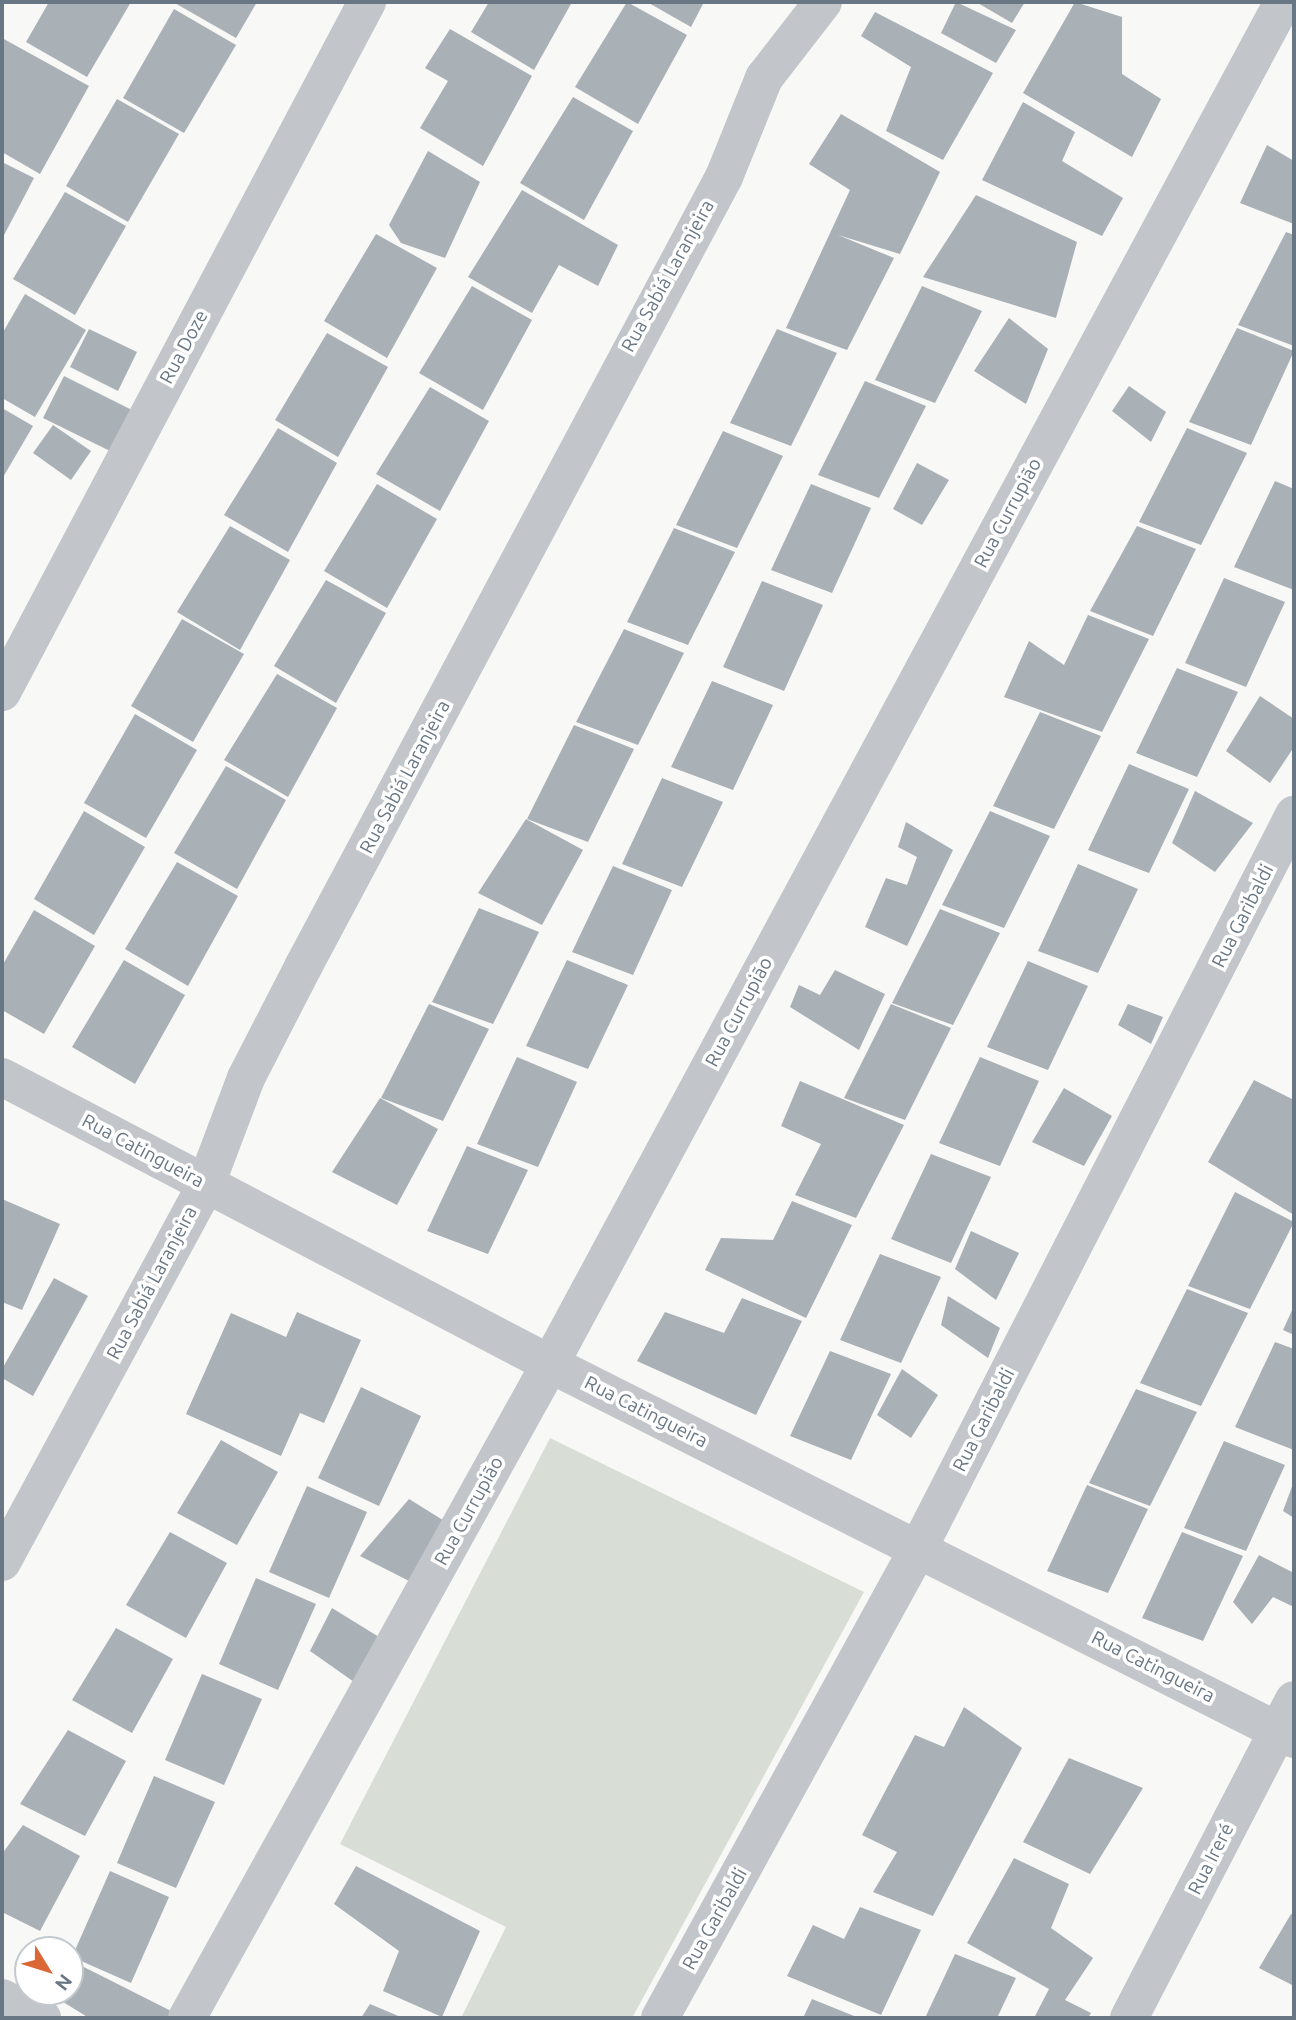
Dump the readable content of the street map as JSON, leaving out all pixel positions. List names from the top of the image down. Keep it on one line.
{"streets":{"street":["Rua Sabiá Laranjeira","Rua Doze","Rua Currupião","Rua Garibaldi","Rua Catingueira","Rua Ireré"]},"crossings":[["Rua Sabiá Laranjeira","Rua Catingueira"],["Rua Currupião","Rua Catingueira"],["Rua Garibaldi","Rua Catingueira"],["Rua Catingueira","Rua Ireré"]],"north":"bottom right"}
